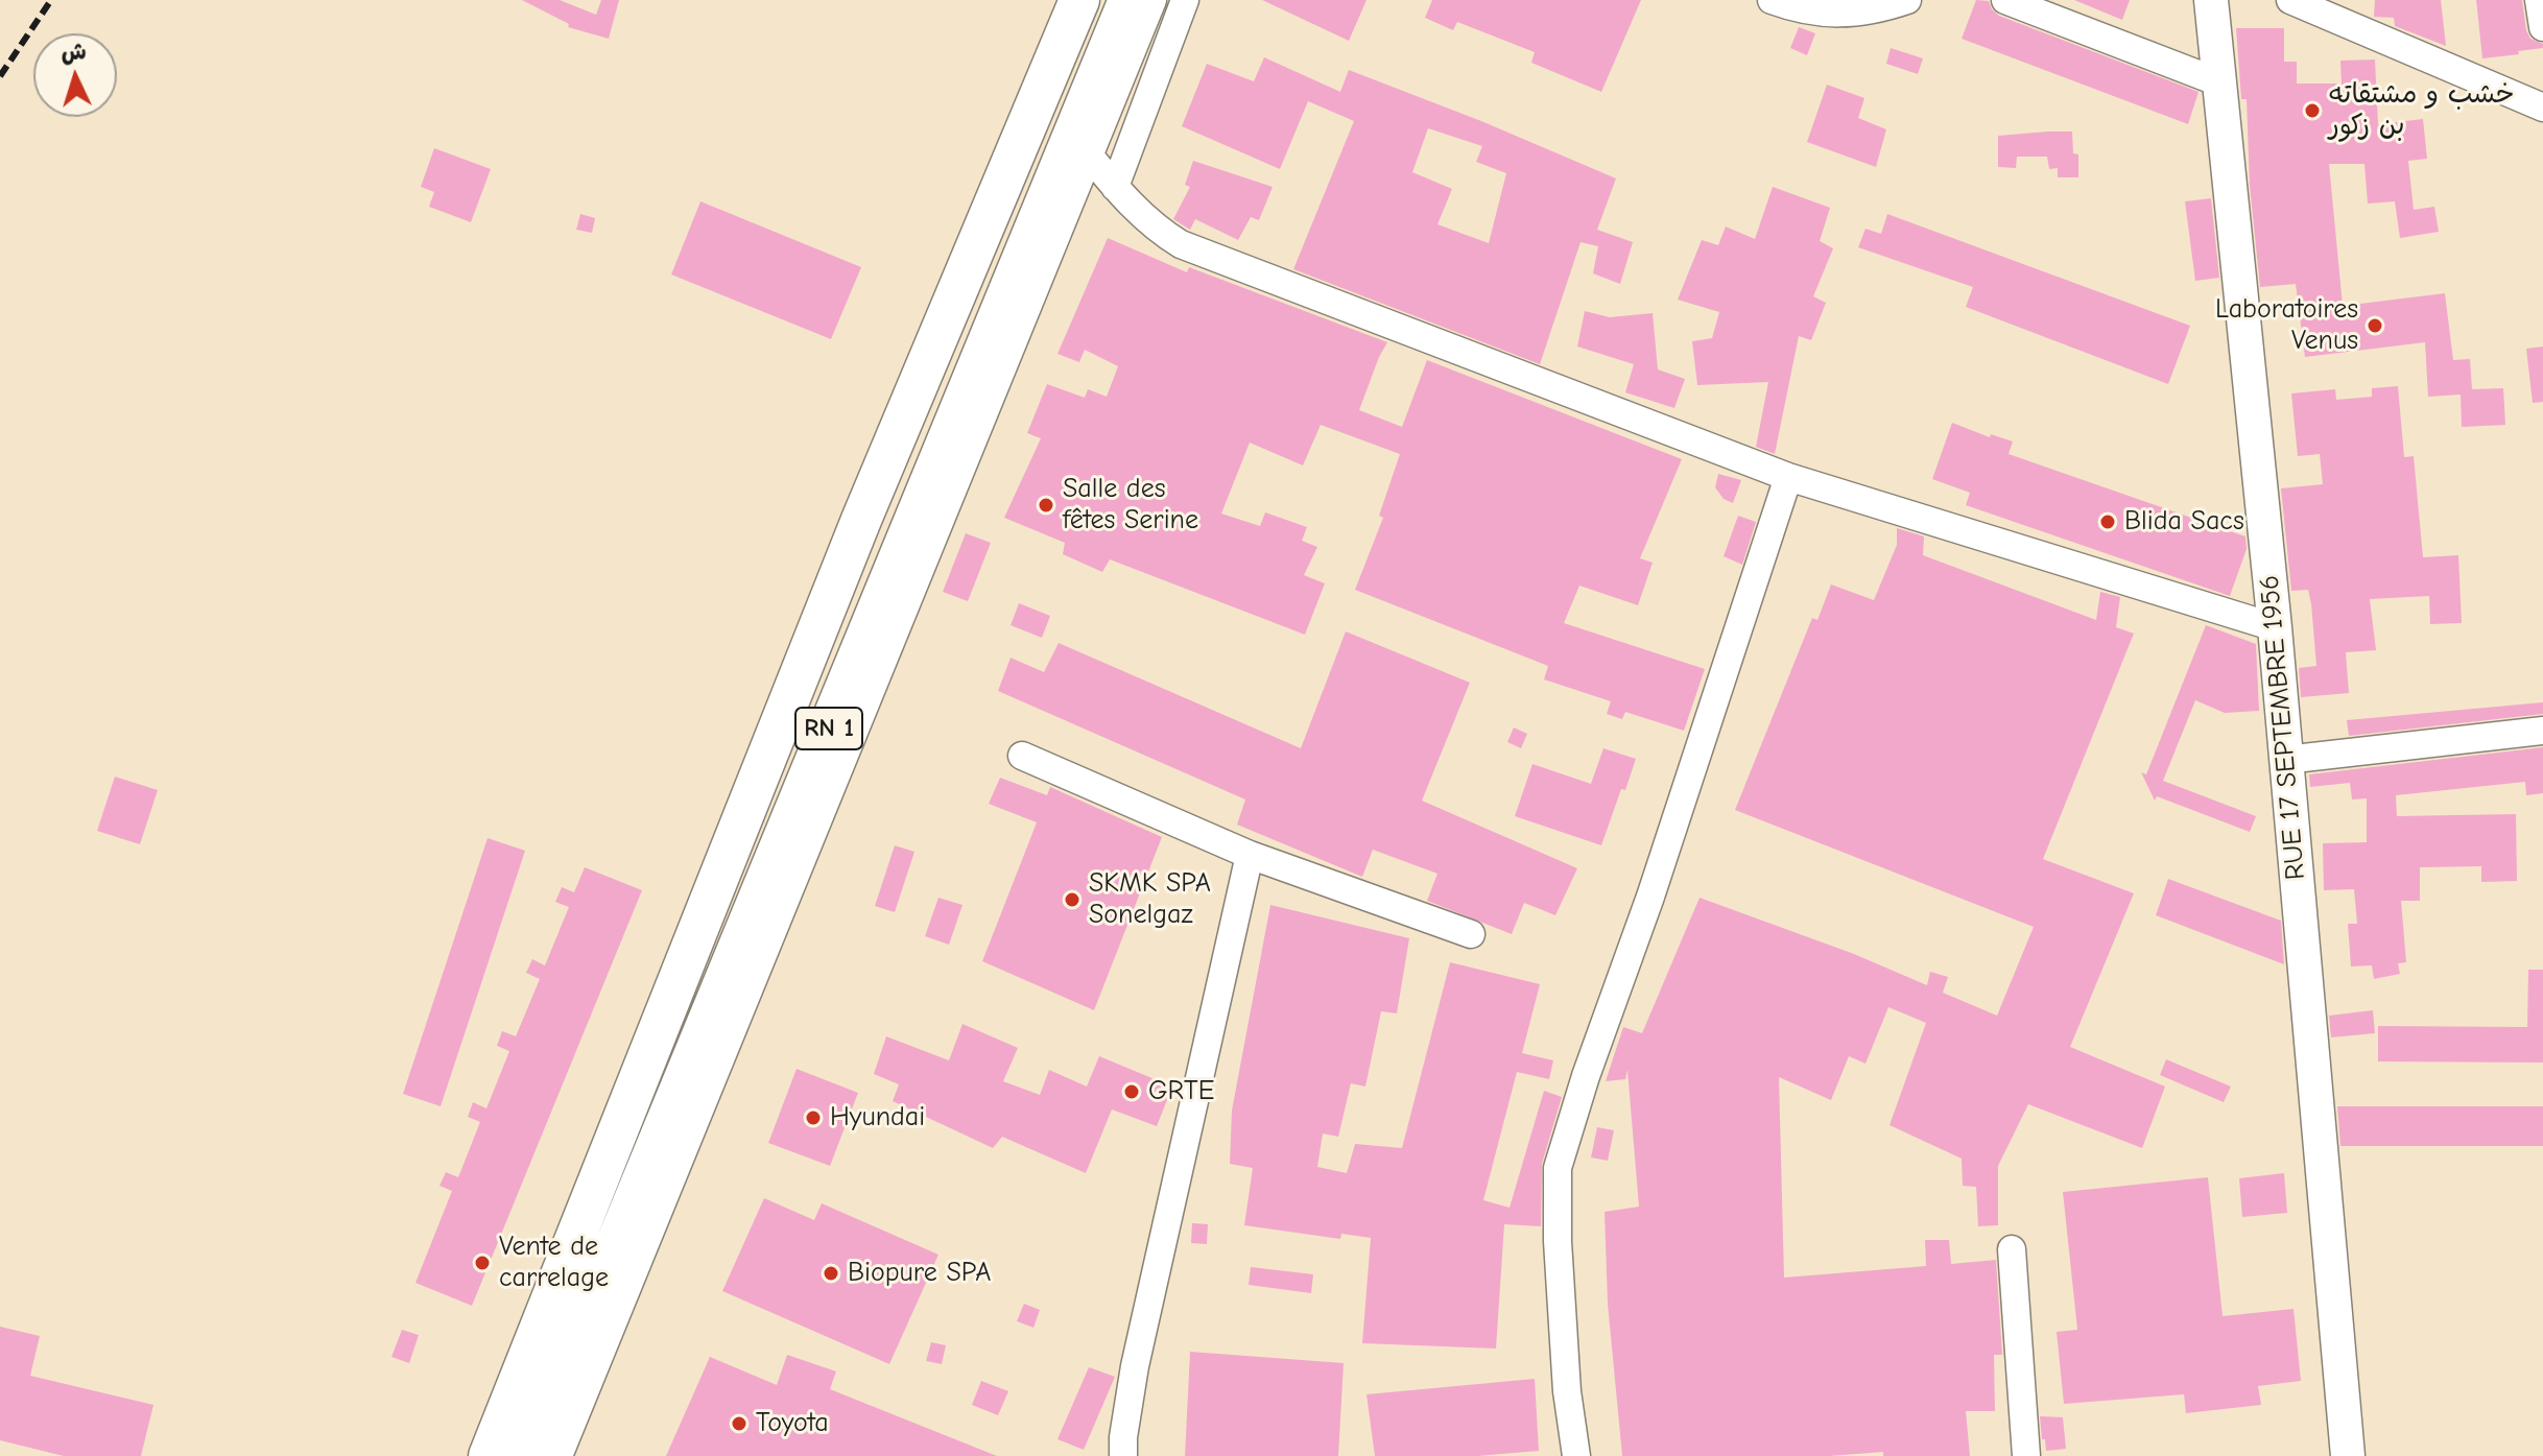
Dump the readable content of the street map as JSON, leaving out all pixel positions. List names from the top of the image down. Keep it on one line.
{"streets":{"highway":["RN 1"],"main road":["RUE 17 SEPTEMBRE 1956"]},"places":["خشب و مشتقاته بن زكور","Laboratoires Venus","Salle des fêtes Serine","Blida Sacs","SKMK SPA Sonelgaz","GRTE","Hyundai","Vente de carrelage","Biopure SPA","Toyota"],"north":"top"}
